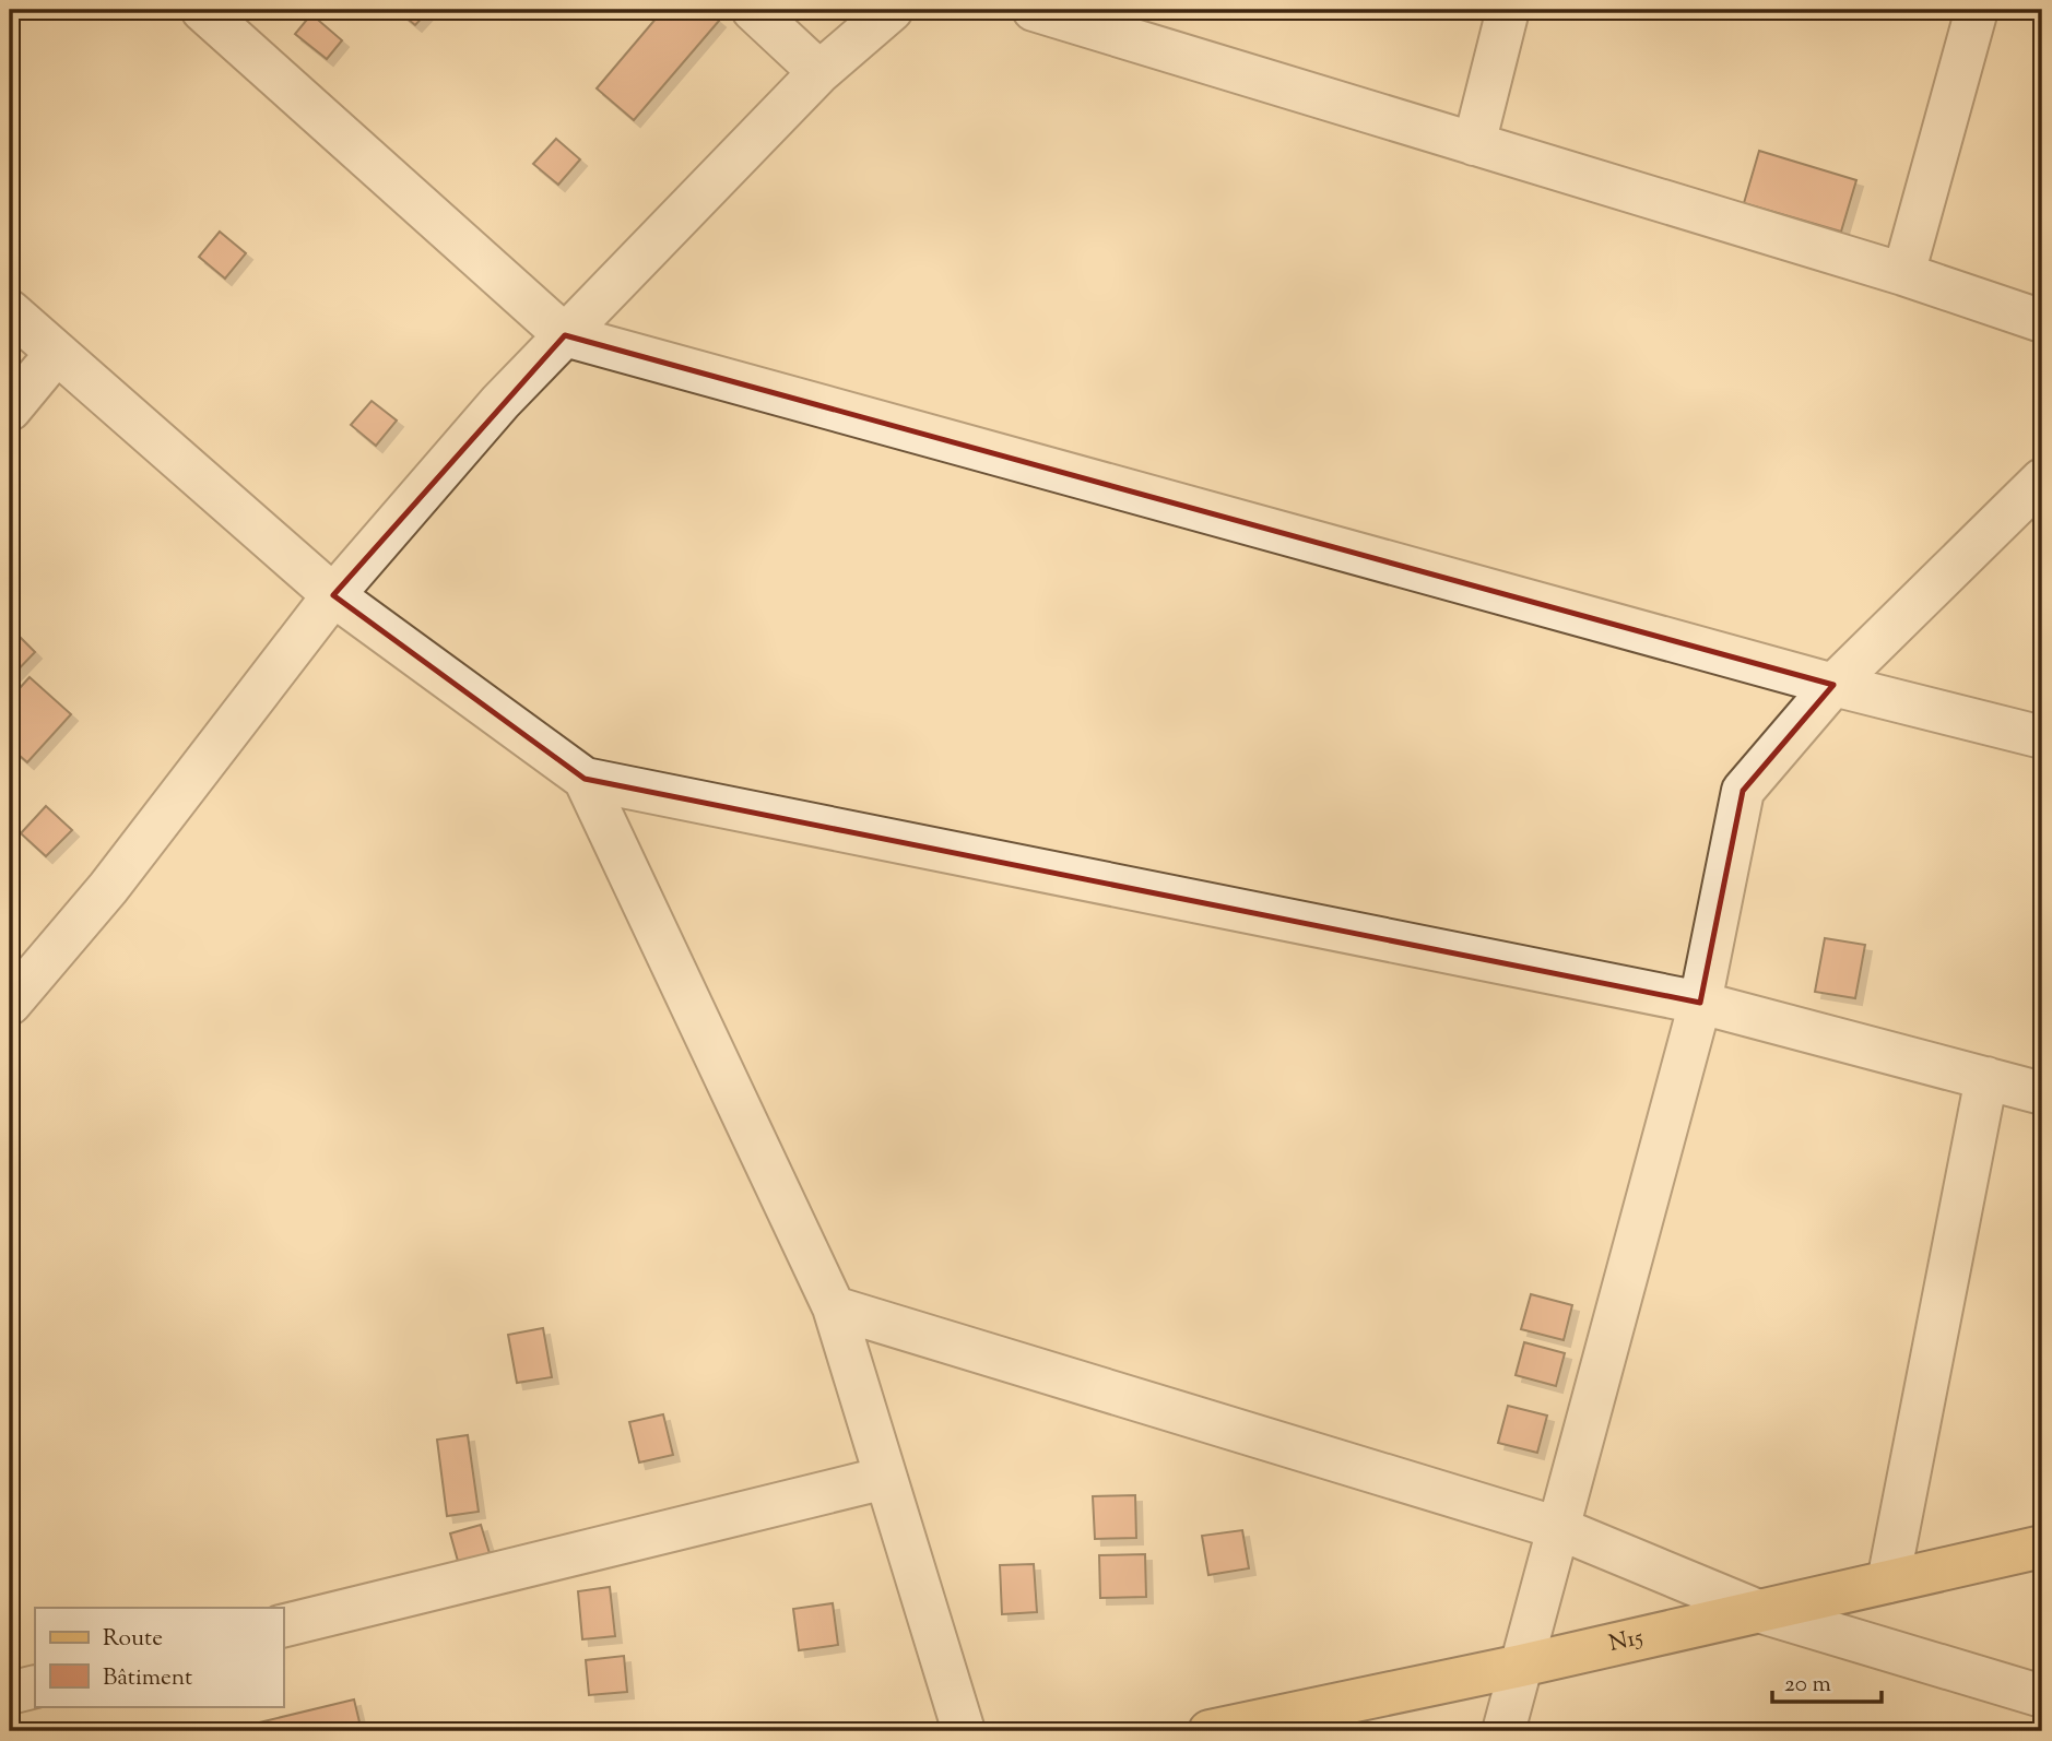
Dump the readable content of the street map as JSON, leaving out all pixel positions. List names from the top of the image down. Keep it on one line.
{"streets":{"main road":["N15"]},"legend":["Route","Bâtiment"],"scale_bar":"20 m"}
